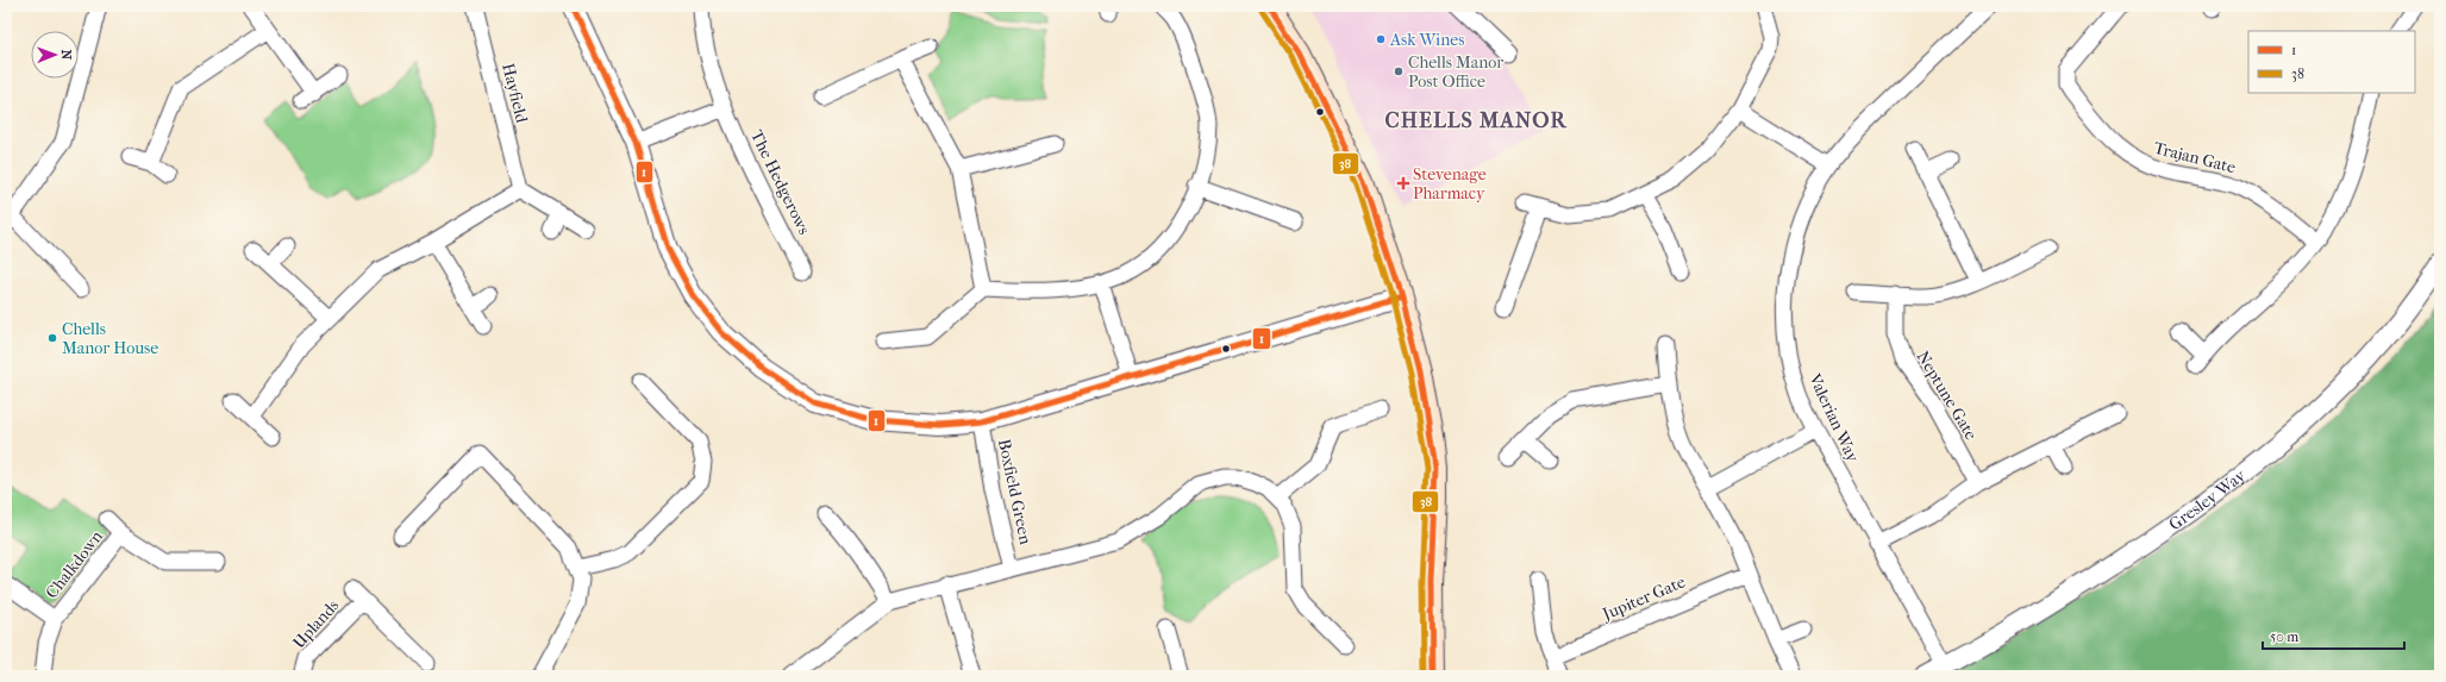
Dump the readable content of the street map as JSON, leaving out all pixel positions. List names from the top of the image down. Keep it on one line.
{"streets":{"street":["Hayfield","Trajan Gate","The Hedgerows","Neptune Gate","Valerian Way","Boxfield Green","Gresley Way","Chalkdown","Jupiter Gate","Uplands"]},"crossings":[["Valerian Way","Gresley Way"]],"districts":["CHELLS MANOR"],"places":{"other":["Ask Wines","Chells Manor Post Office","Chells Manor House"],"health":["Stevenage Pharmacy"]},"lines":["transit line 1","transit line 38"],"legend":["1","38"],"scale_bar":"50 m","north":"right"}
